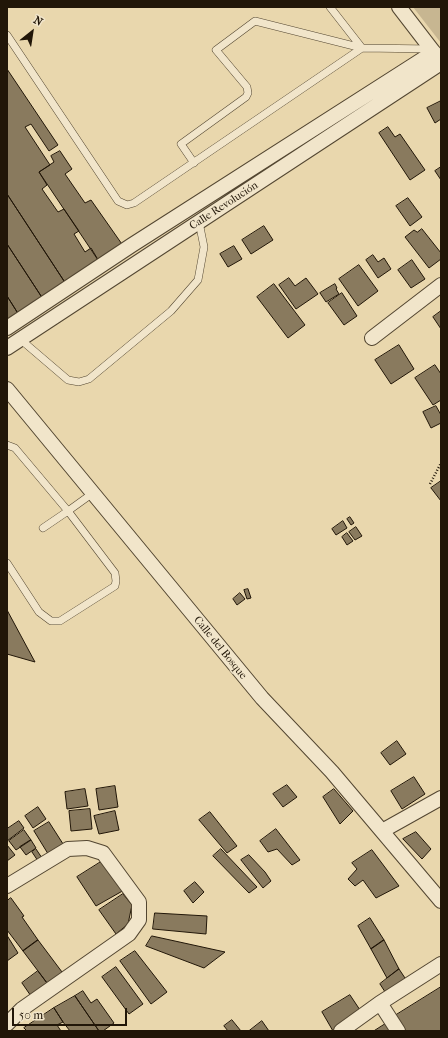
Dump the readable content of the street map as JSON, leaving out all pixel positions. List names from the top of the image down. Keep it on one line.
{"streets":{"street":["Calle Revolución","Calle del Bosque"]},"scale_bar":"50 m","north":"top right"}
